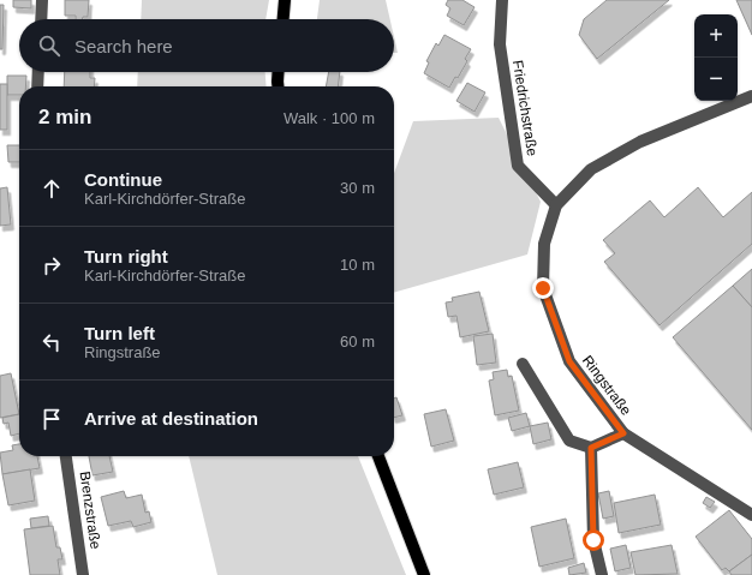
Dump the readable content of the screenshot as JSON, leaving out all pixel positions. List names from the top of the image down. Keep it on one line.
{"streets":{"street":["Friedrichstraße","Ringstraße","Brenzstraße"]},"crossings":[["Friedrichstraße","Ringstraße"]],"page":{"map_buttons":["+","−"],"search":"Search here","heading":["2 min","Walk · 100 m"],"list":[["Continue","Karl-Kirchdörfer-Straße","30 m"],["Turn right","Karl-Kirchdörfer-Straße","10 m"],["Turn left","Ringstraße","60 m"],"Arrive at destination"]}}
